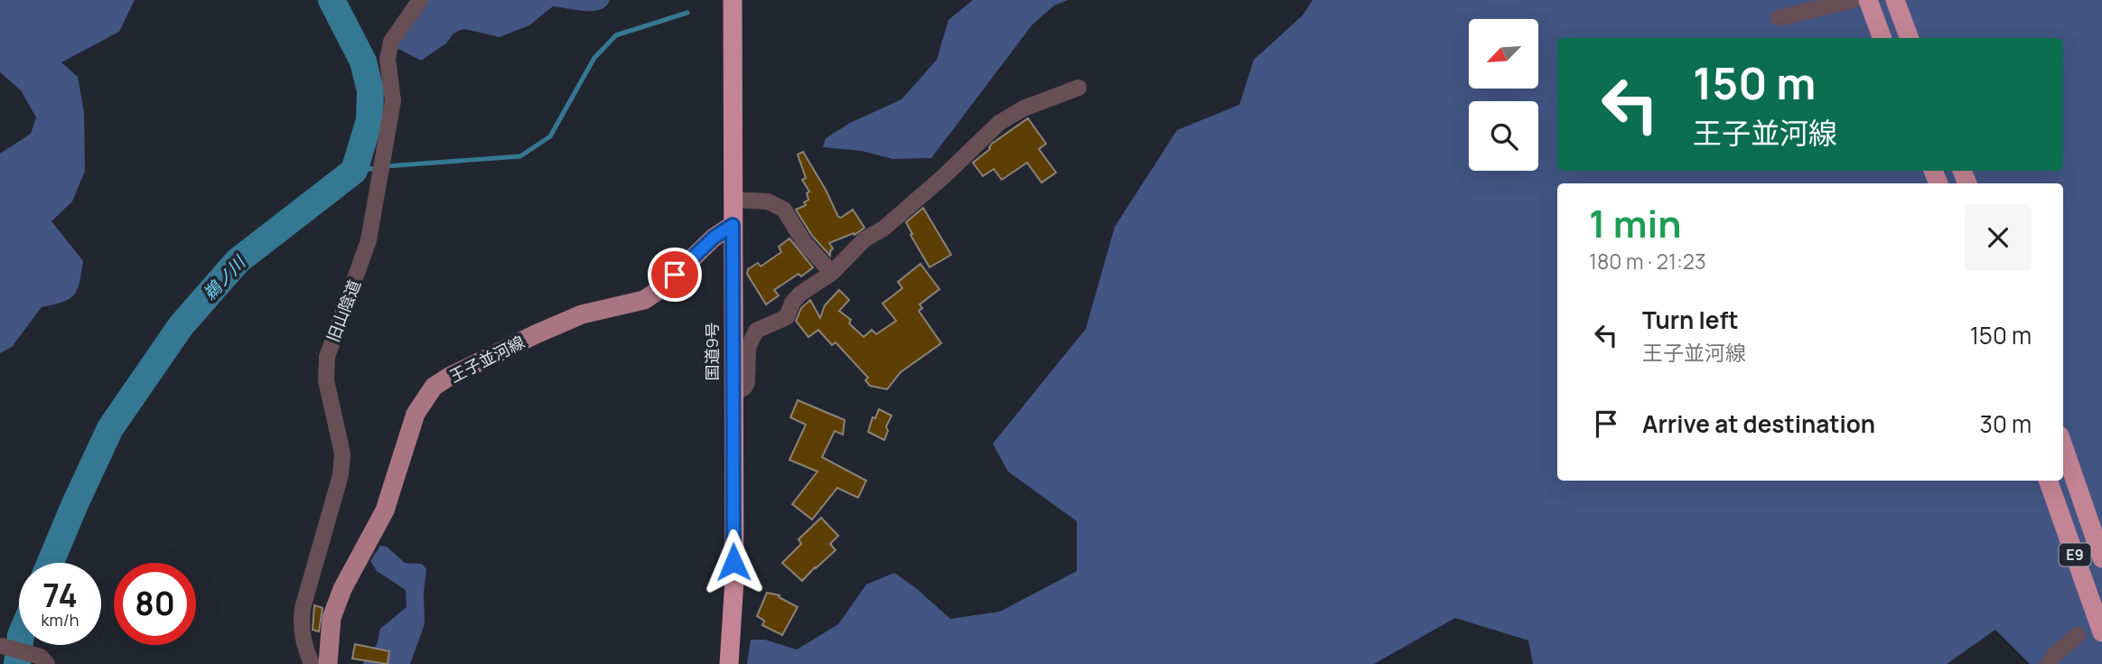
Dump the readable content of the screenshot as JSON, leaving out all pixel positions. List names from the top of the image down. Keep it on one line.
{"streets":{"highway":["国道9号","E9"],"main road":["王子並河線"],"street":["旧山陰道"]},"crossings":[["国道9号","王子並河線"]],"water":["鵜ノ川"],"north":"bottom left","page":{"turn":["150 m","王子並河線"],"heading":["1 min","180 m · 21:23"],"list":[{"name":"Turn left","note":"王子並河線","value":"150 m"},{"name":"Arrive at destination","value":"30 m"}],"speed":"74 km/h","limit":"80"}}
